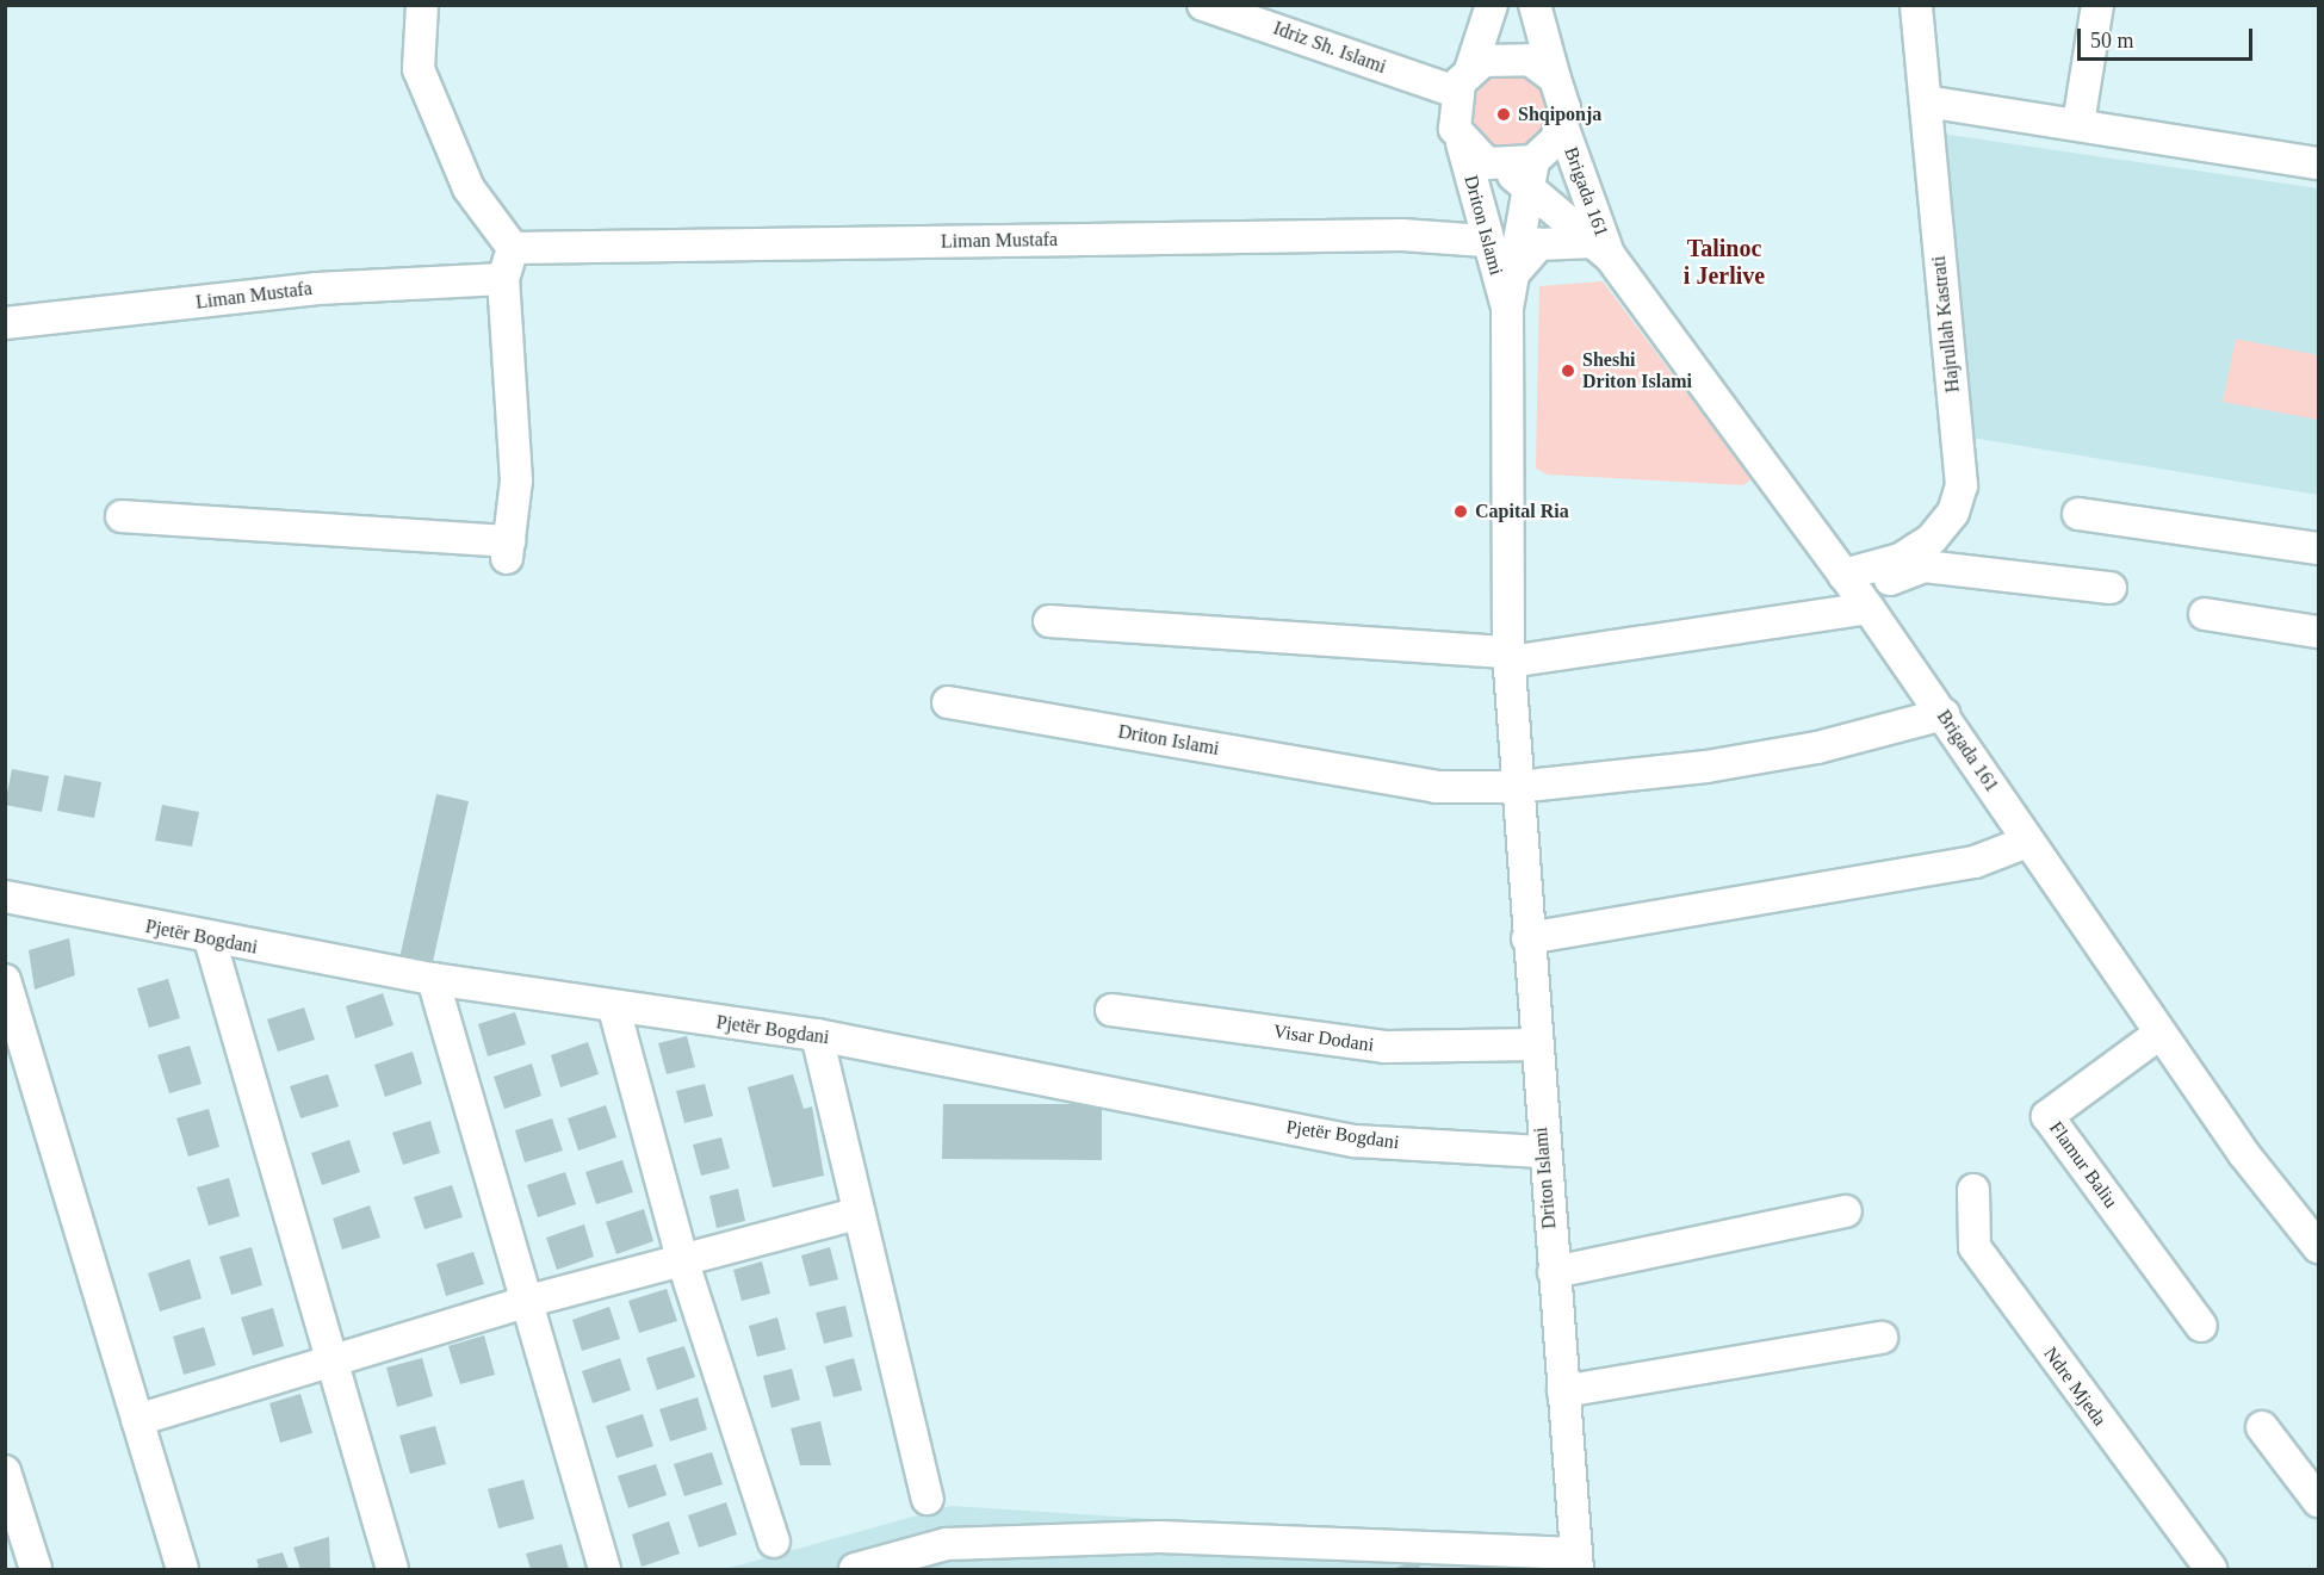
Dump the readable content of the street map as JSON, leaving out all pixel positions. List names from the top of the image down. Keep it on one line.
{"streets":{"street":["Idriz Sh. Islami","Brigada 161","Driton Islami","Liman Mustafa","Hajrullah Kastrati","Pjetër Bogdani","Visar Dodani","Flamur Baliu","Ndre Mjeda"]},"crossings":[["Idriz Sh. Islami","Brigada 161"],["Idriz Sh. Islami","Driton Islami"],["Brigada 161","Driton Islami"],["Brigada 161","Hajrullah Kastrati"],["Brigada 161","Flamur Baliu"],["Driton Islami","Liman Mustafa"],["Driton Islami","Pjetër Bogdani"],["Driton Islami","Visar Dodani"]],"districts":["Talinoc i Jerlive"],"places":["Shqiponja","Sheshi Driton Islami","Capital Ria"],"scale_bar":"50 m"}
